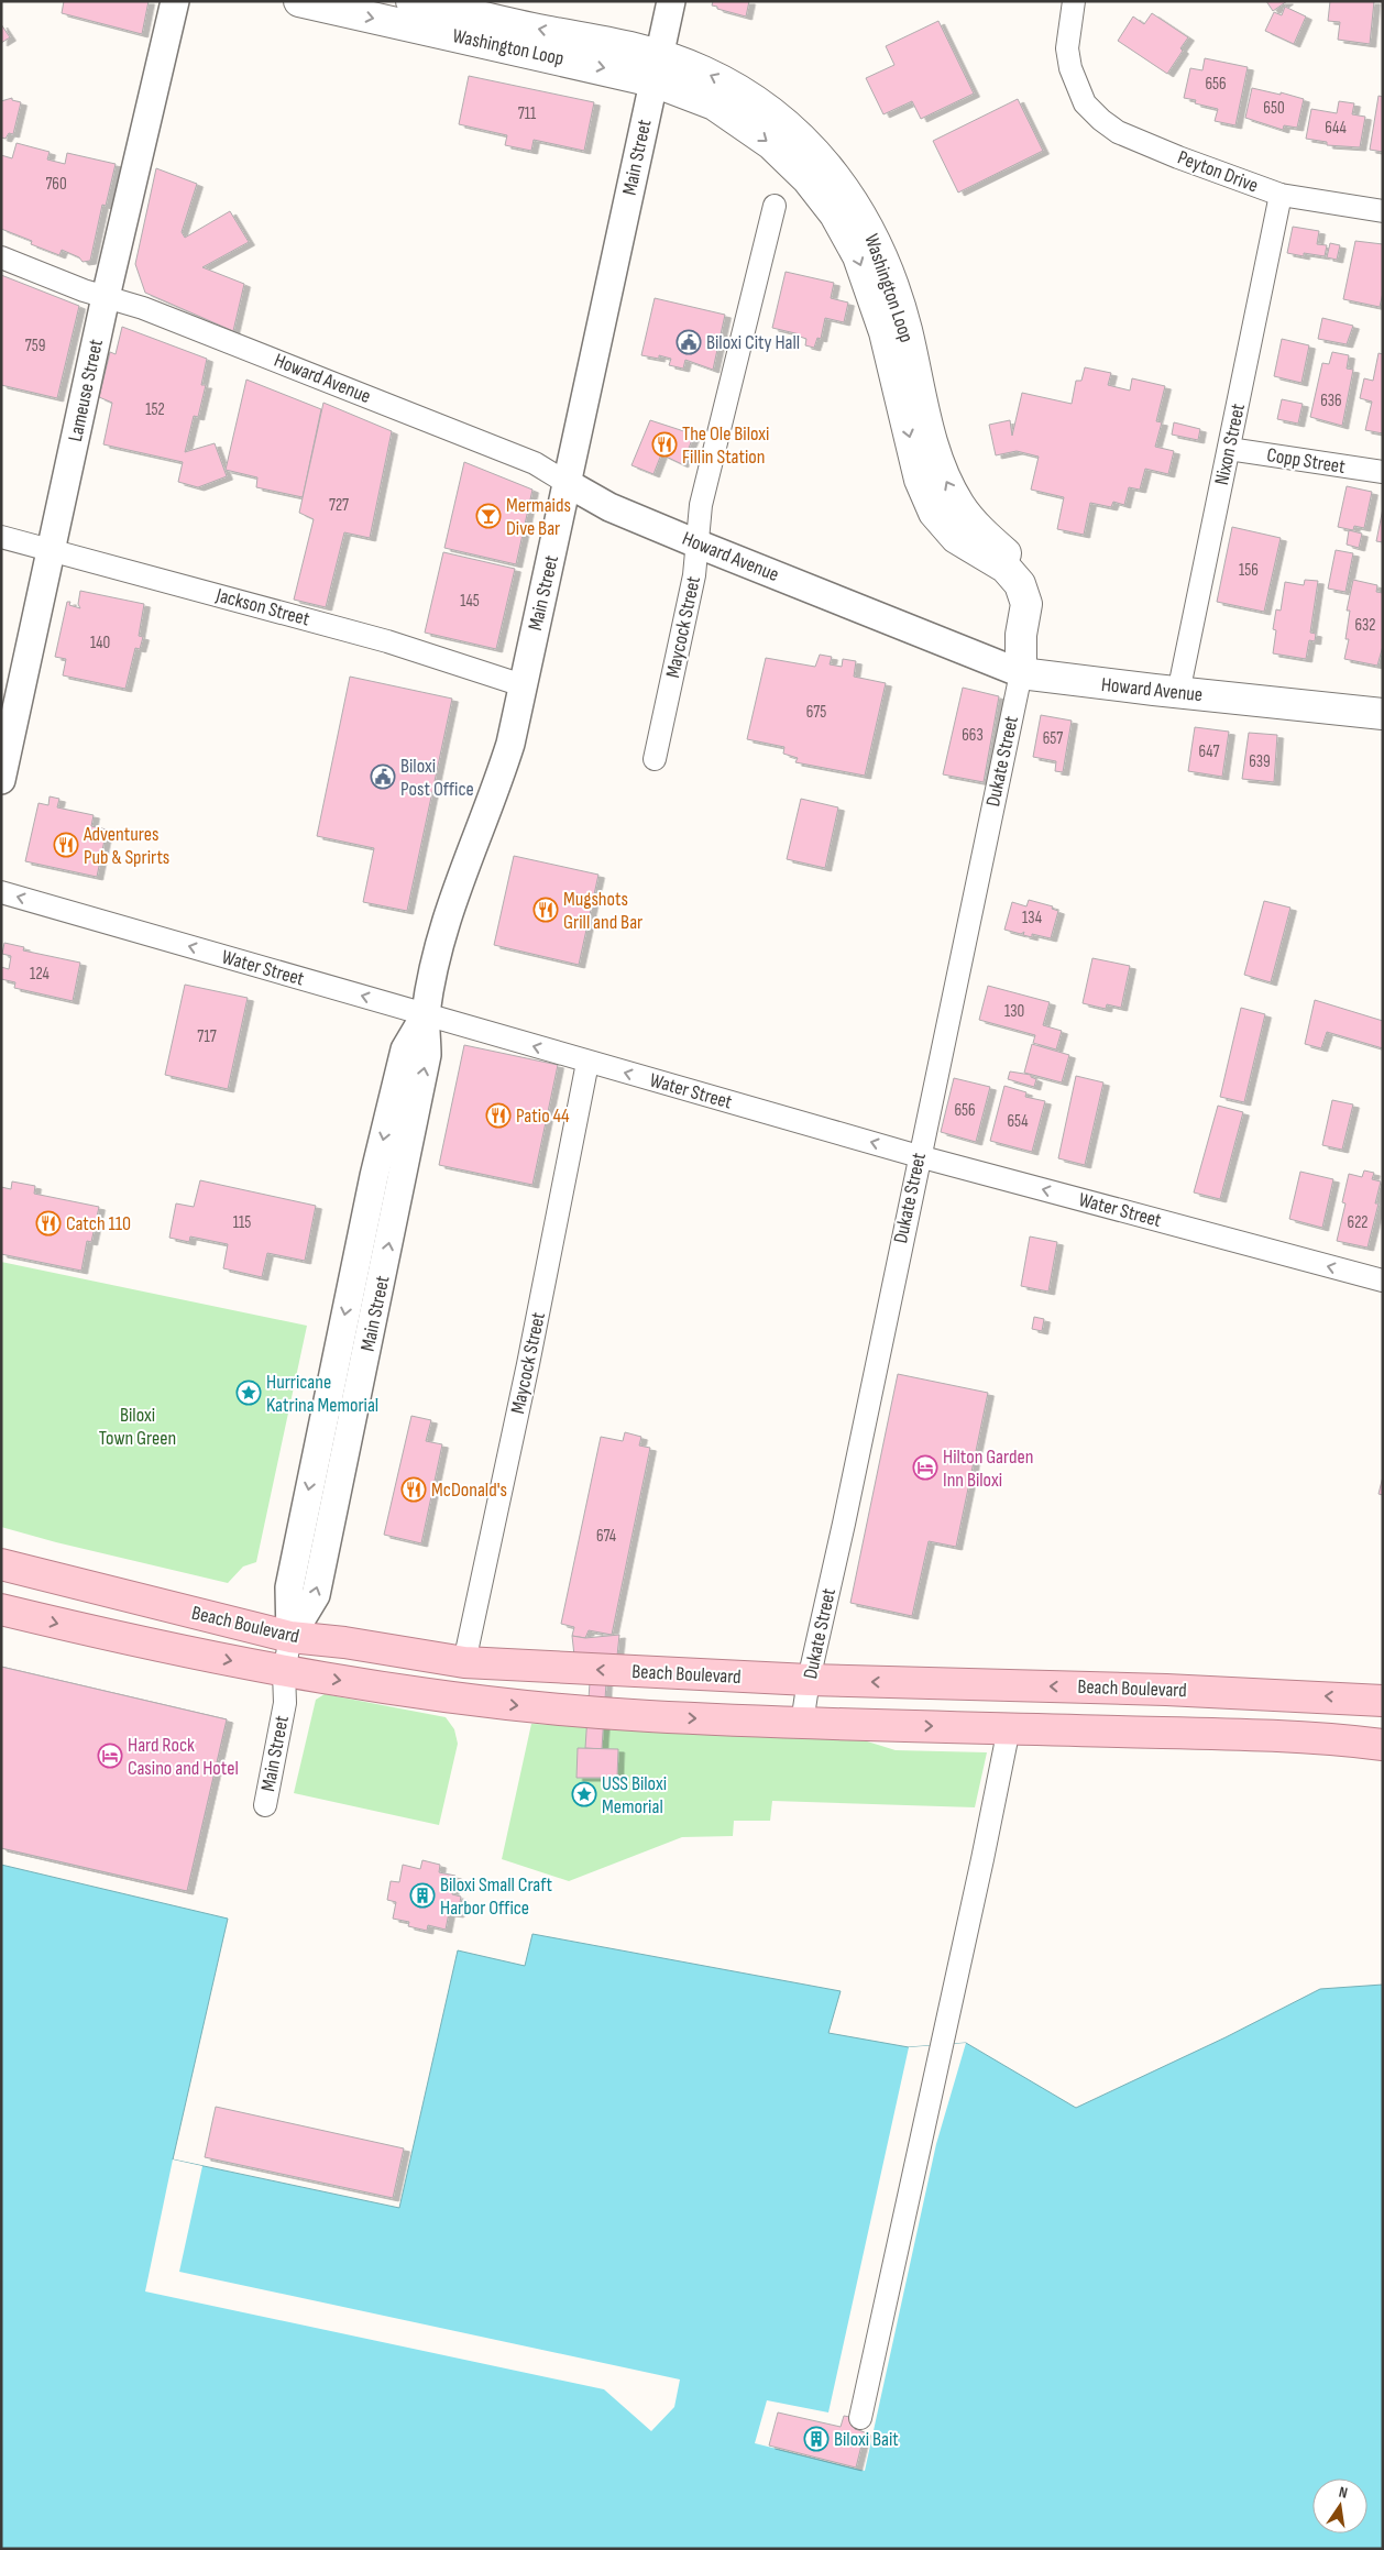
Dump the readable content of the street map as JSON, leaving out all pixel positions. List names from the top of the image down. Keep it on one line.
{"streets":{"main road":["Washington Loop","Howard Avenue","Beach Boulevard"],"street":["Main Street","Peyton Drive","Lameuse Street","Nixon Street","Copp Street","Jackson Street","Maycock Street","Dukate Street","Water Street"]},"crossings":[["Washington Loop","Main Street"],["Main Street","Howard Avenue"],["Main Street","Jackson Street"],["Main Street","Water Street"],["Main Street","Beach Boulevard"],["Peyton Drive","Nixon Street"],["Howard Avenue","Lameuse Street"],["Howard Avenue","Nixon Street"],["Howard Avenue","Maycock Street"],["Howard Avenue","Dukate Street"],["Lameuse Street","Jackson Street"],["Nixon Street","Copp Street"],["Maycock Street","Water Street"],["Maycock Street","Beach Boulevard"],["Dukate Street","Water Street"],["Dukate Street","Beach Boulevard"]],"one_way":["Water Street"],"parks":["Biloxi Town Green"],"places":{"public building":["Biloxi City Hall","Biloxi Post Office"],"restaurant":["The Ole Biloxi Fillin Station","Adventures Pub & Sprirts","Mugshots Grill and Bar","Patio 44","Catch 110","McDonald's"],"bar":["Mermaids Dive Bar"],"place":["Hurricane Katrina Memorial","USS Biloxi Memorial"],"hotel":["Hilton Garden Inn Biloxi","Hard Rock Casino and Hotel"],"building":["Biloxi Small Craft Harbor Office","Biloxi Bait"]},"house_numbers":["656","650","711","644","760","759","636","152","727","156","145","632","140","675","663","657","647","639","134","124","130","717","656","654","115","622","674"],"north":"top"}
